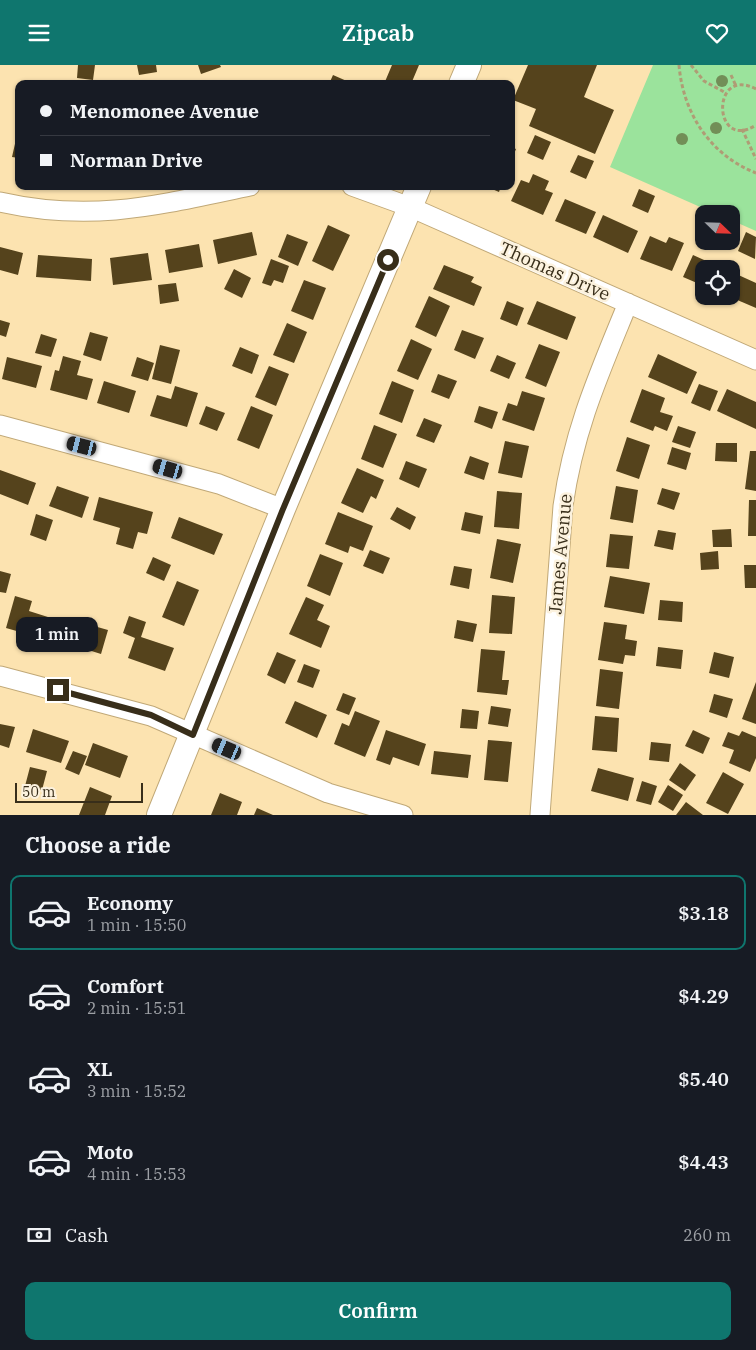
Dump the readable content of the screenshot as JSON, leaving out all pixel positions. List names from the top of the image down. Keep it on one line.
{"streets":{"street":["Thomas Drive","James Avenue"]},"crossings":[["Thomas Drive","James Avenue"]],"scale_bar":"50 m","north":"bottom right","page":{"header":"Zipcab","banner":["Menomonee Avenue","Norman Drive"],"bubble":"1 min","scale":"50 m","heading":"Choose a ride","list":[{"name":"Economy","note":"1 min · 15:50","value":"$3.18"},{"name":"Comfort","note":"2 min · 15:51","value":"$4.29"},{"name":"XL","note":"3 min · 15:52","value":"$5.40"},{"name":"Moto","note":"4 min · 15:53","value":"$4.43"}],"pay":["Cash","260 m"],"buttons":"Confirm"}}
